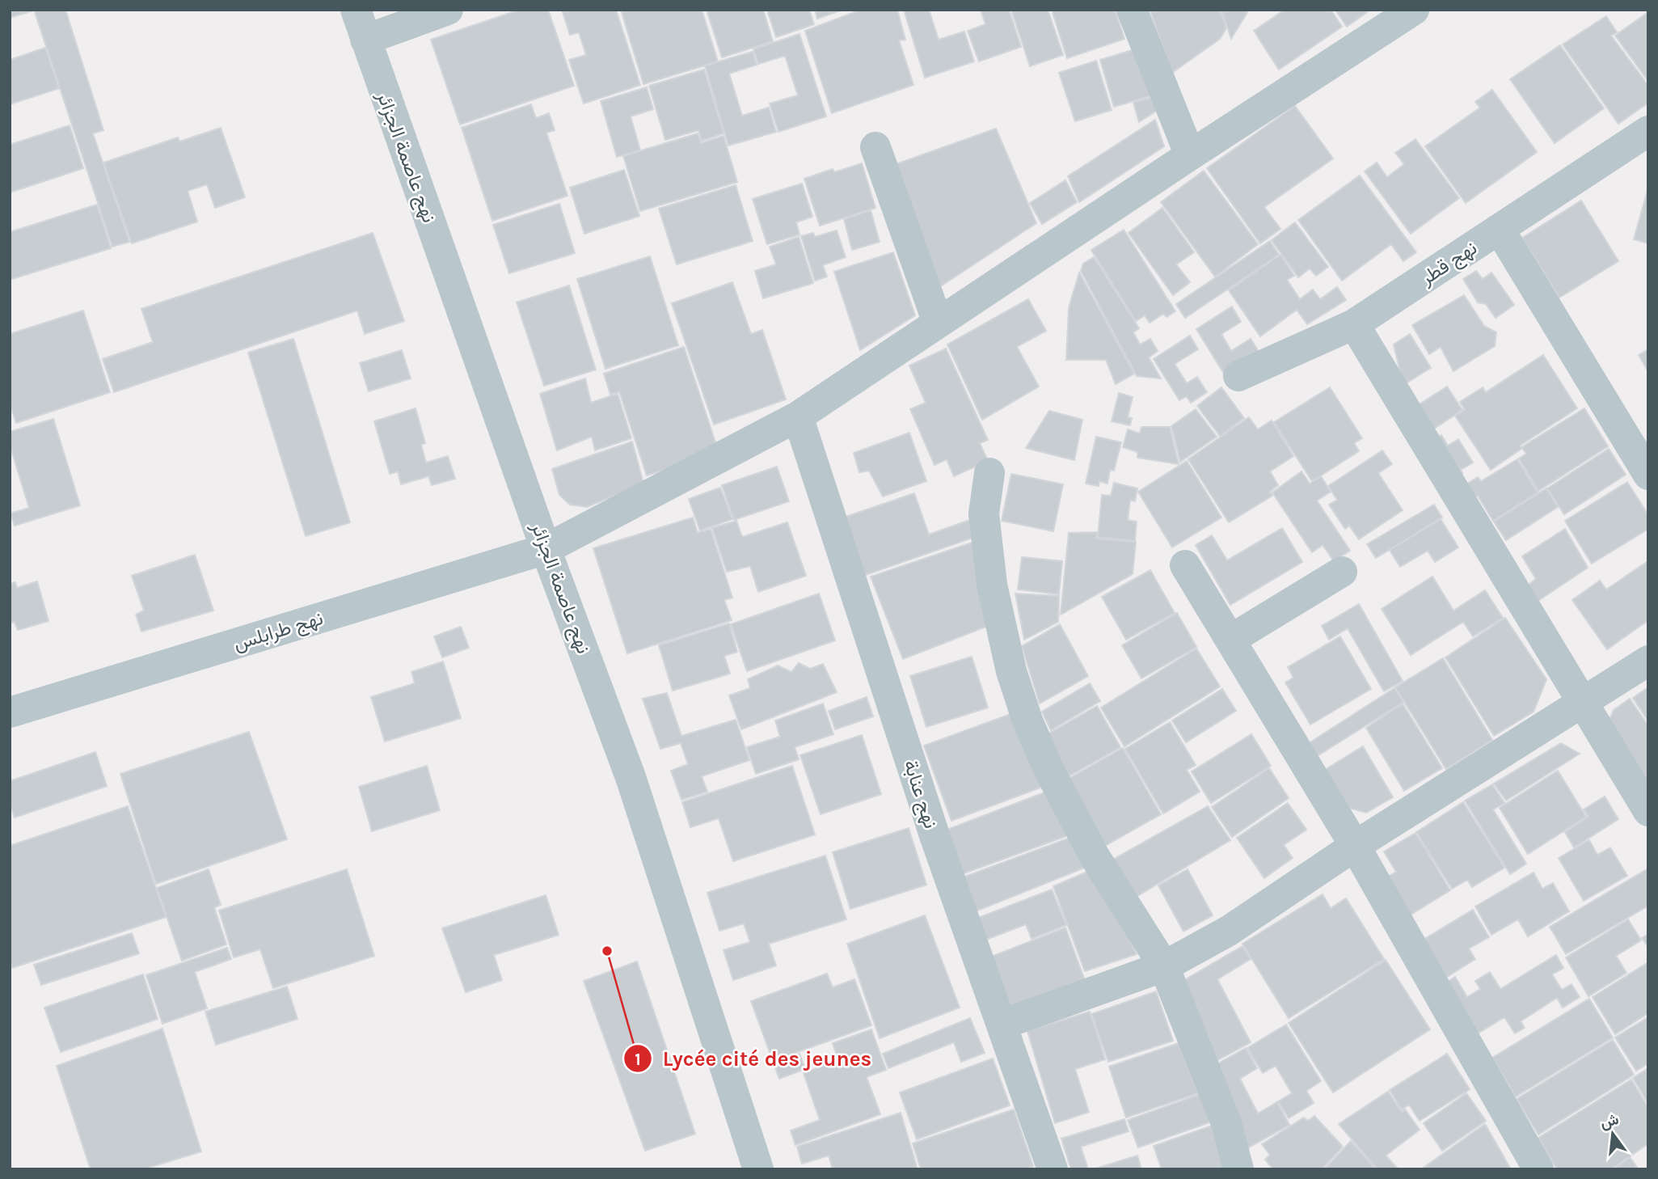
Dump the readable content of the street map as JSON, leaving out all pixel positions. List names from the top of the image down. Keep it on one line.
{"streets":{"street":["نهج عاصمة الجزائر","نهج قطر","نهج طرابلس","نهج عنابة"]},"crossings":[["نهج عاصمة الجزائر","نهج طرابلس"],["نهج طرابلس","نهج عنابة"]],"places":["Lycée cité des jeunes"],"north":"top"}
